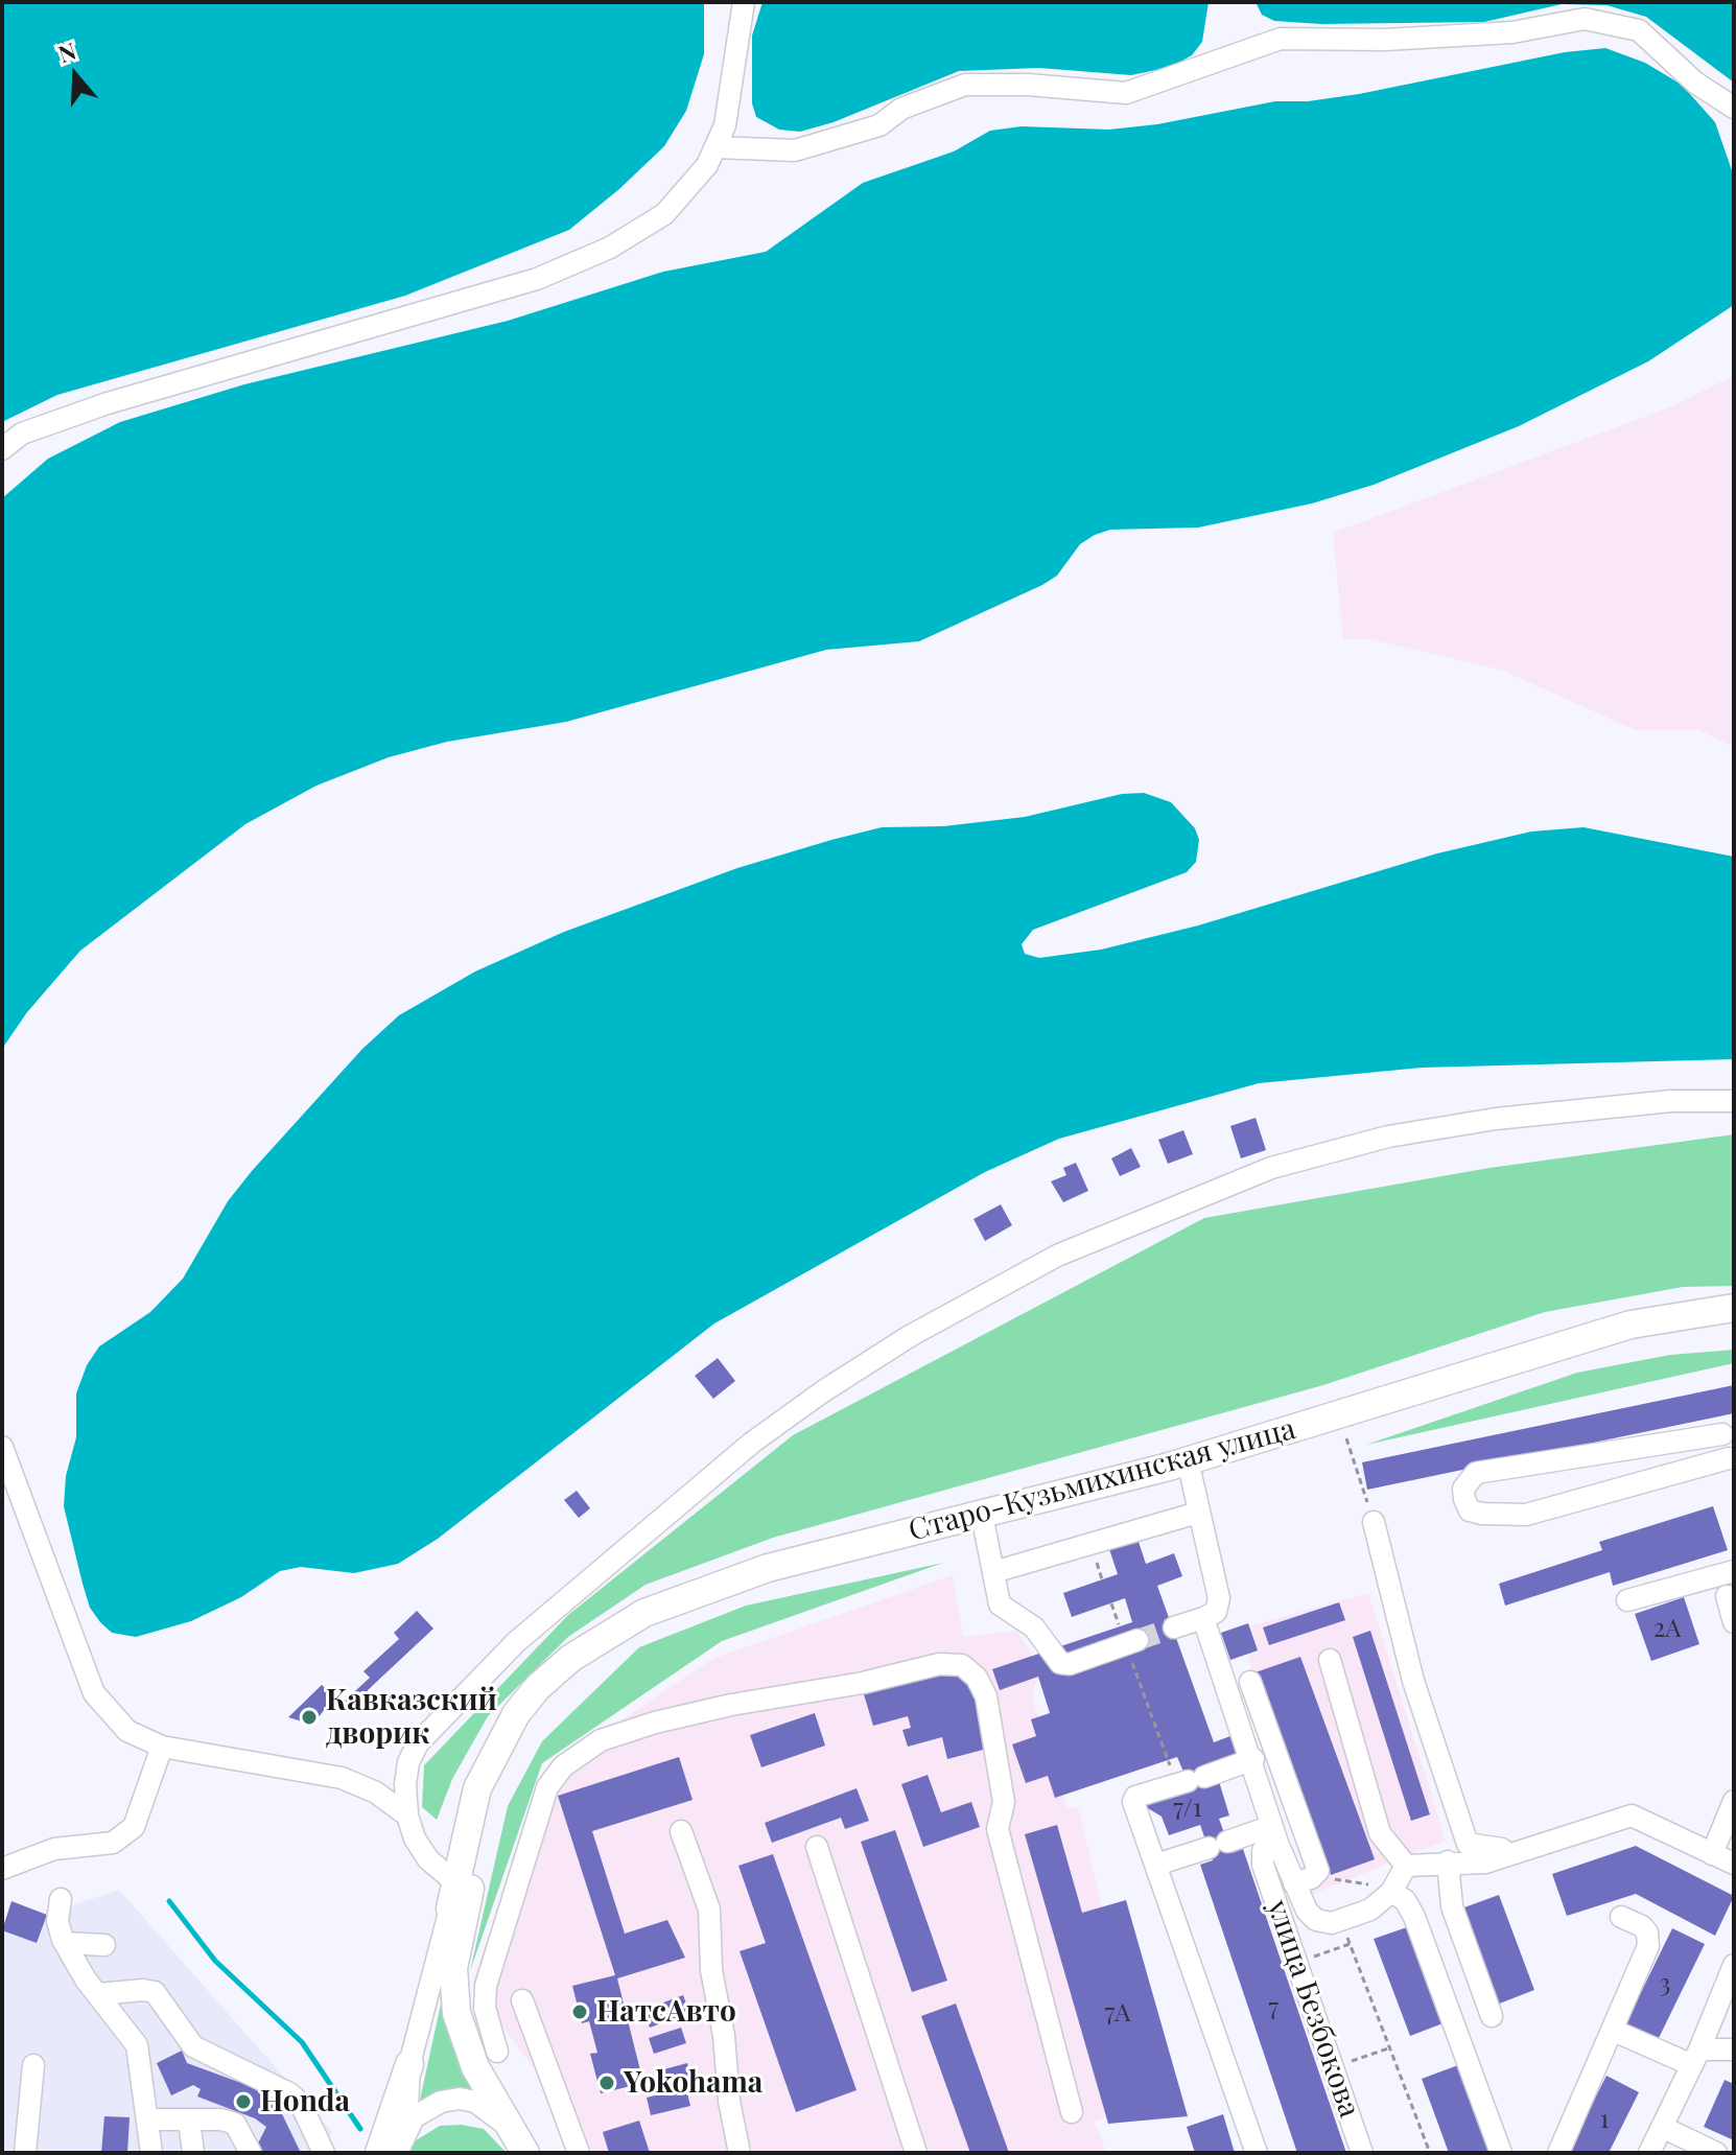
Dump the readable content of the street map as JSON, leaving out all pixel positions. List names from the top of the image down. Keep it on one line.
{"streets":{"main road":["Старо-Кузьмихинская улица"],"street":["улица Безбокова"]},"places":["Кавказский дворик","НатсАвто","Yokohama","Honda"],"house_numbers":["2А","7/1","3","7","7А","1"],"north":"top"}
